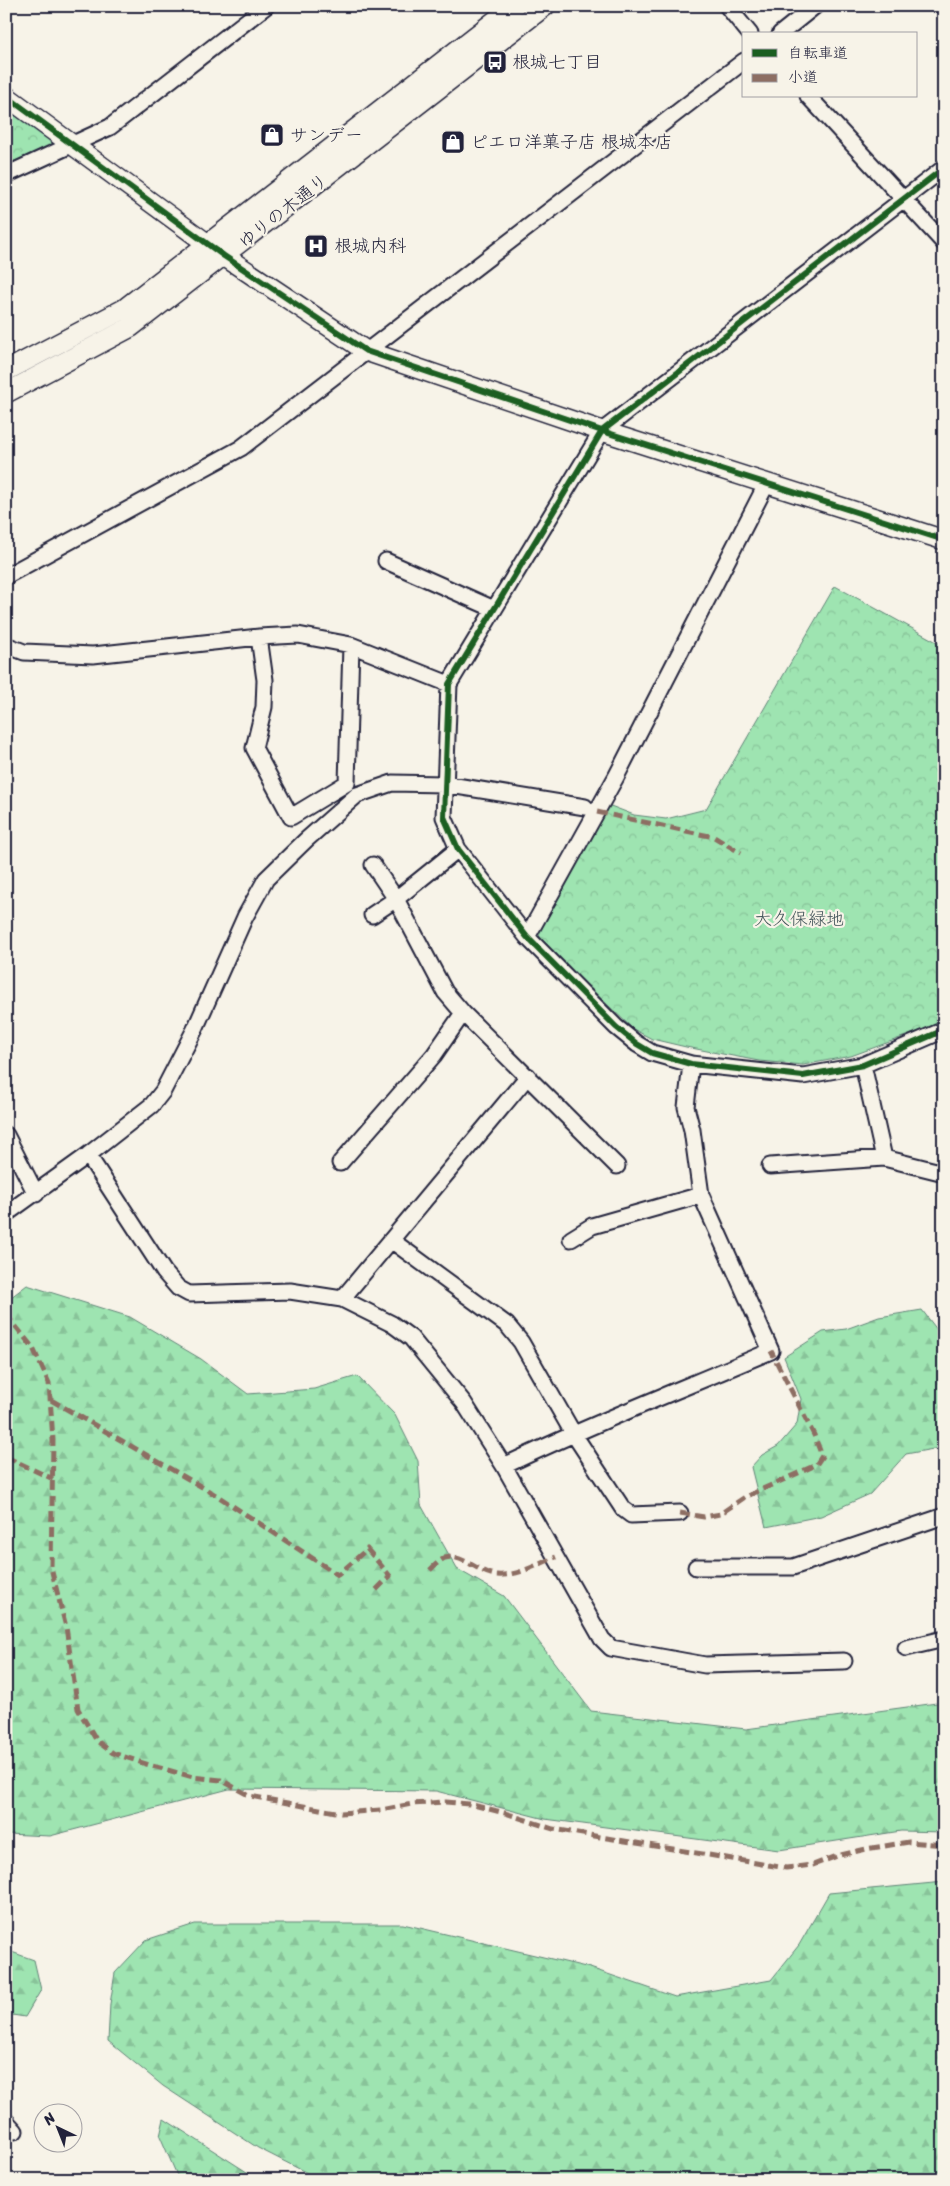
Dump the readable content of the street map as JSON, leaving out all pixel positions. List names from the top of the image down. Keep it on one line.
{"streets":{"street":["ゆりの木通り"]},"parks":["大久保緑地"],"places":{"bus stop":["根城七丁目"],"shop":["サンデー","ピエロ洋菓子店 根城本店"],"hospital":["根城内科"]},"legend":["自転車道","小道"],"north":"top left"}
